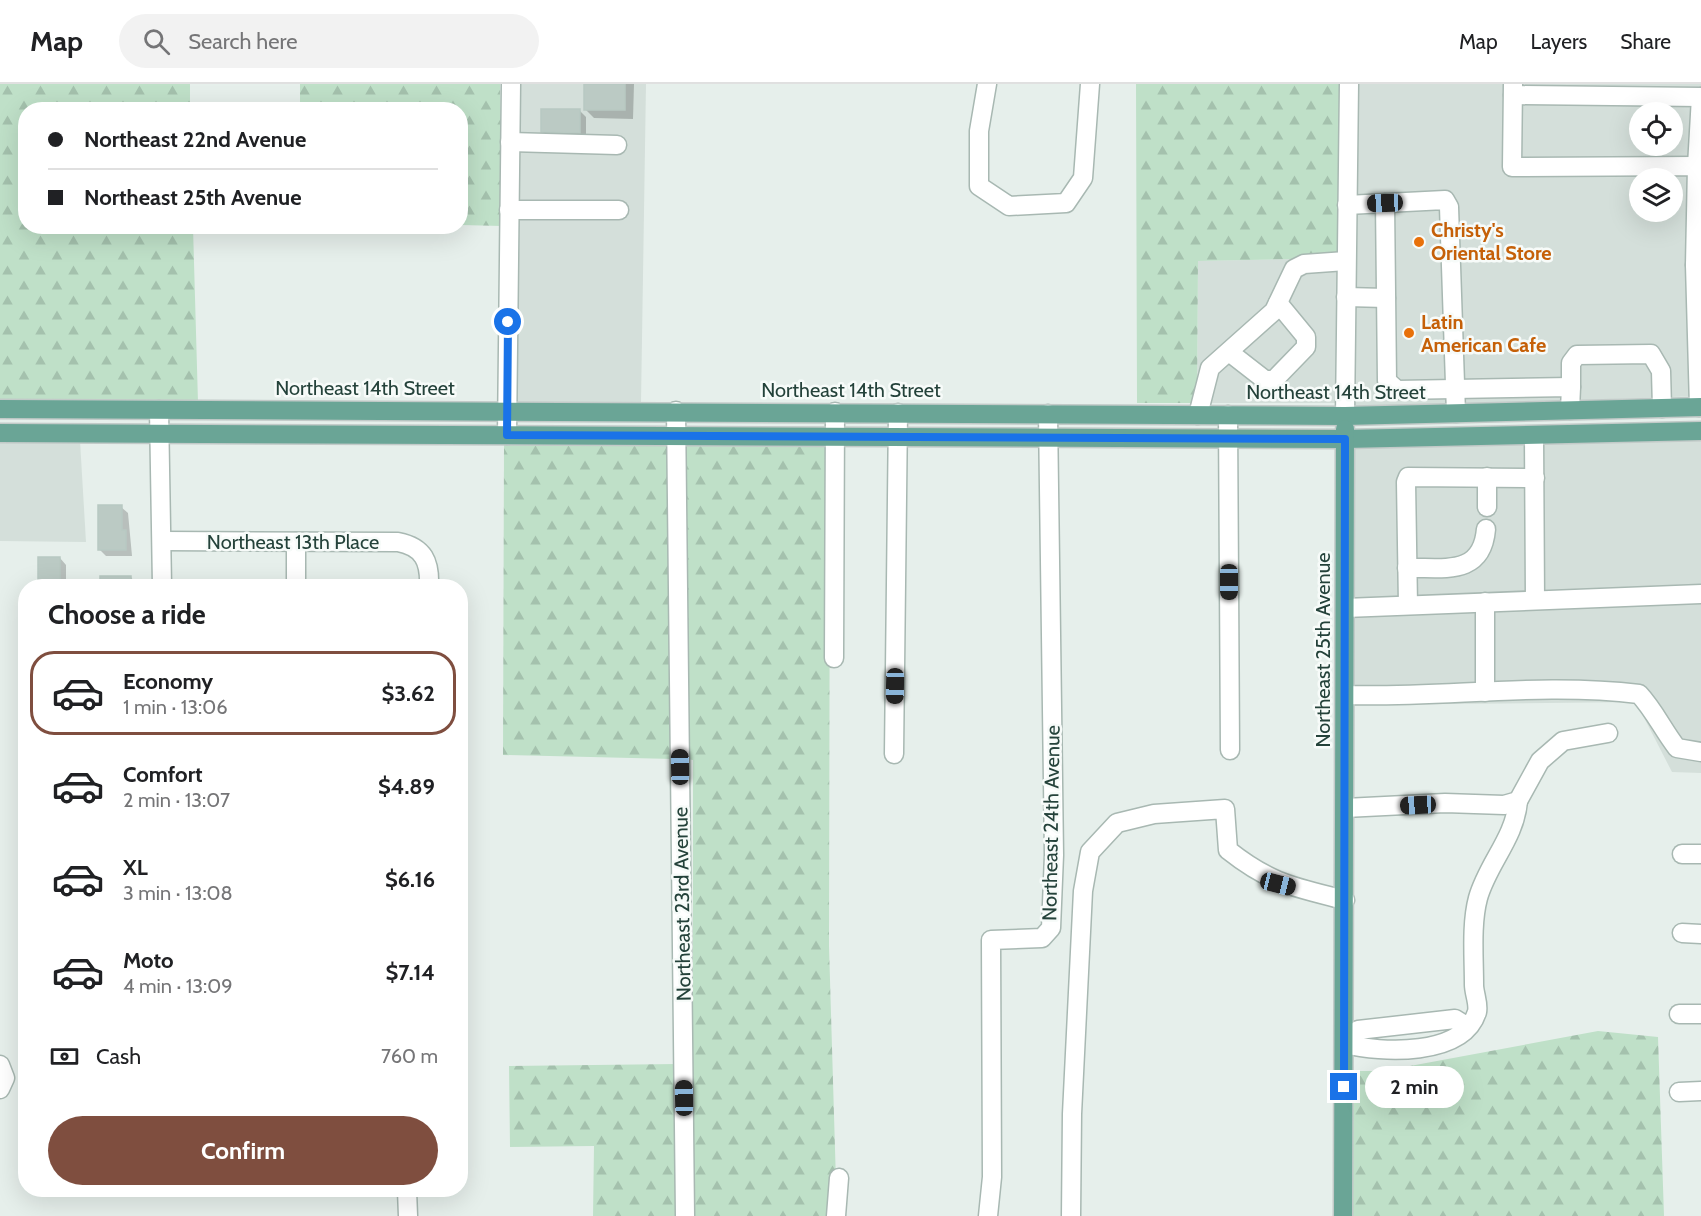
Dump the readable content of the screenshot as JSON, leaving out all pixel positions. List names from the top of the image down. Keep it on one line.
{"streets":{"main road":["Northeast 14th Street","Northeast 25th Avenue"],"street":["Northeast 13th Place","Northeast 24th Avenue","Northeast 23rd Avenue"]},"crossings":[["Northeast 14th Street","Northeast 25th Avenue"],["Northeast 14th Street","Northeast 24th Avenue"],["Northeast 14th Street","Northeast 23rd Avenue"]],"places":["Christy's Oriental Store","Latin American Cafe"],"page":{"header":"Map","search":"Search here","nav":["Map","Layers","Share"],"banner":["Northeast 22nd Avenue","Northeast 25th Avenue"],"heading":"Choose a ride","list":[{"name":"Economy","note":"1 min · 13:06","value":"$3.62"},{"name":"Comfort","note":"2 min · 13:07","value":"$4.89"},{"name":"XL","note":"3 min · 13:08","value":"$6.16"},{"name":"Moto","note":"4 min · 13:09","value":"$7.14"}],"pay":["Cash","760 m"],"bubble":"2 min","buttons":"Confirm"}}
